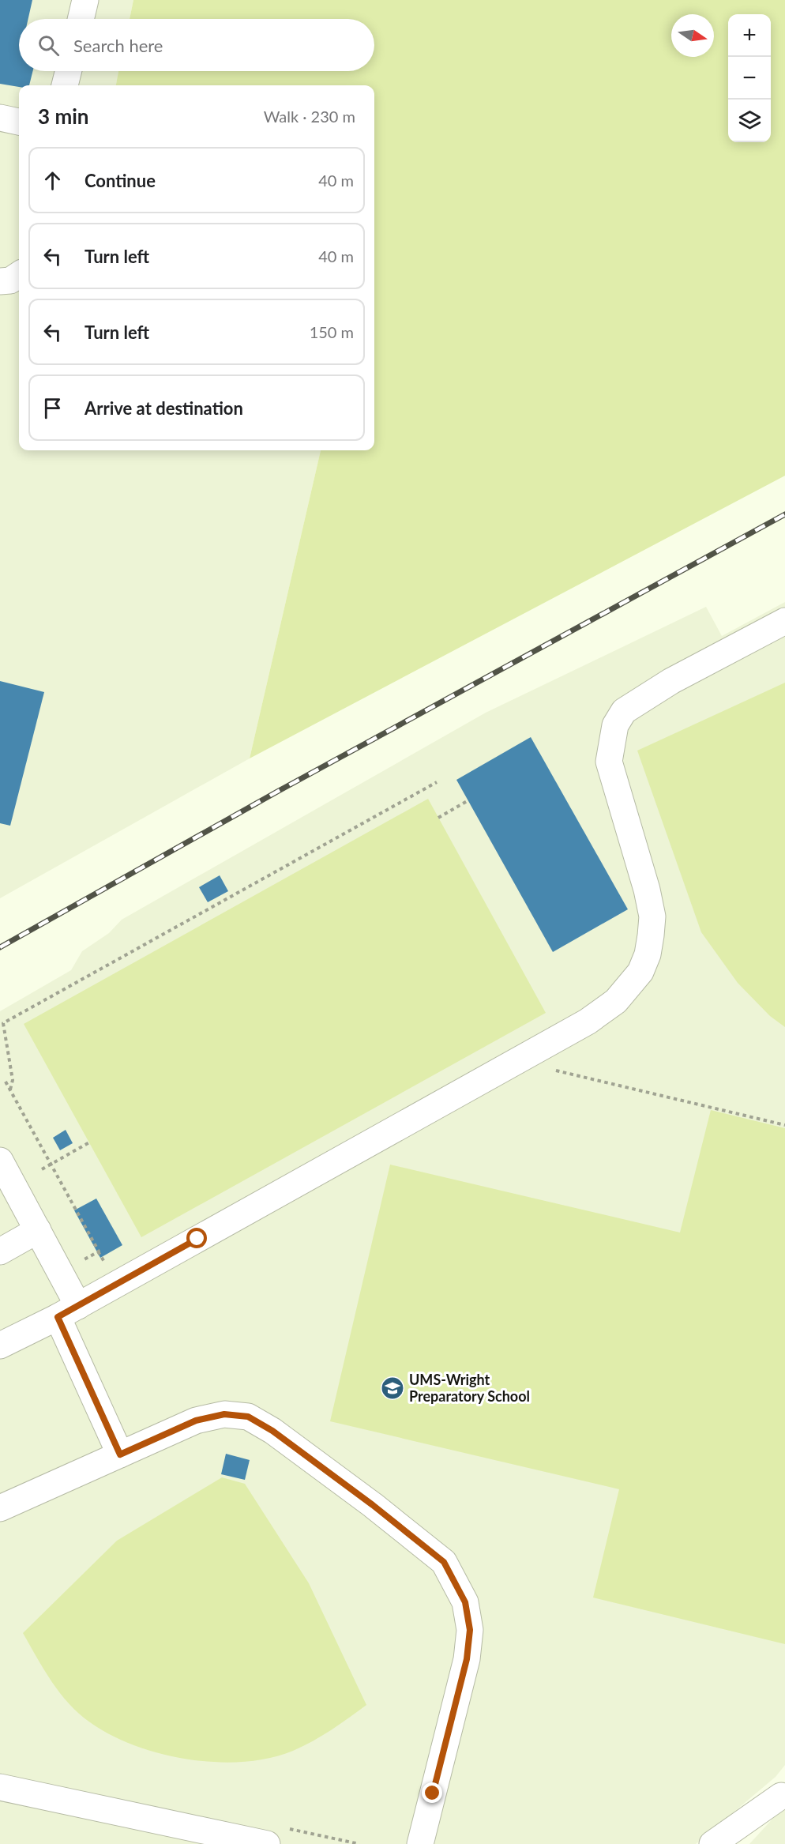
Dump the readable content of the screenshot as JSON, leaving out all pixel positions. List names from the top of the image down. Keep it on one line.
{"places":{"school or university":["UMS-Wright Preparatory School"]},"north":"right","page":{"map_buttons":["+","−"],"search":"Search here","heading":["3 min","Walk · 230 m"],"list":[["Continue","40 m"],["Turn left","40 m"],["Turn left","150 m"],"Arrive at destination"]}}
